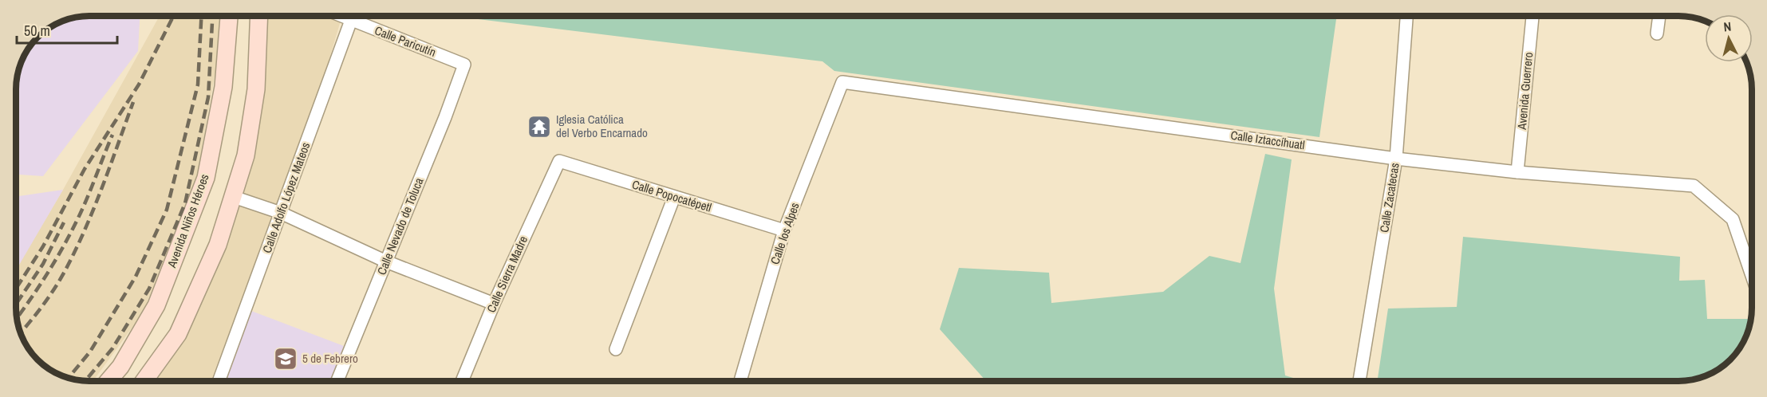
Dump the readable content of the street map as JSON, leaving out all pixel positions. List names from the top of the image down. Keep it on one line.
{"streets":{"main road":["Avenida Niños Héroes"],"street":["Calle Paricutín","Avenida Guerrero","Calle Iztaccíhuatl","Calle Popocatépetl","Calle Adolfo López Mateos","Calle Zacatecas","Calle Nevado de Toluca","Calle los Alpes","Calle Sierra Madre"]},"crossings":[["Calle Paricutín","Calle Adolfo López Mateos"],["Calle Paricutín","Calle Nevado de Toluca"],["Avenida Guerrero","Calle Iztaccíhuatl"],["Calle Iztaccíhuatl","Calle Zacatecas"],["Calle Iztaccíhuatl","Calle los Alpes"],["Calle Popocatépetl","Calle los Alpes"],["Calle Popocatépetl","Calle Sierra Madre"]],"places":{"temple":["Iglesia Católica del Verbo Encarnado"],"school or university":["5 de Febrero"]},"scale_bar":"50 m","north":"top"}
